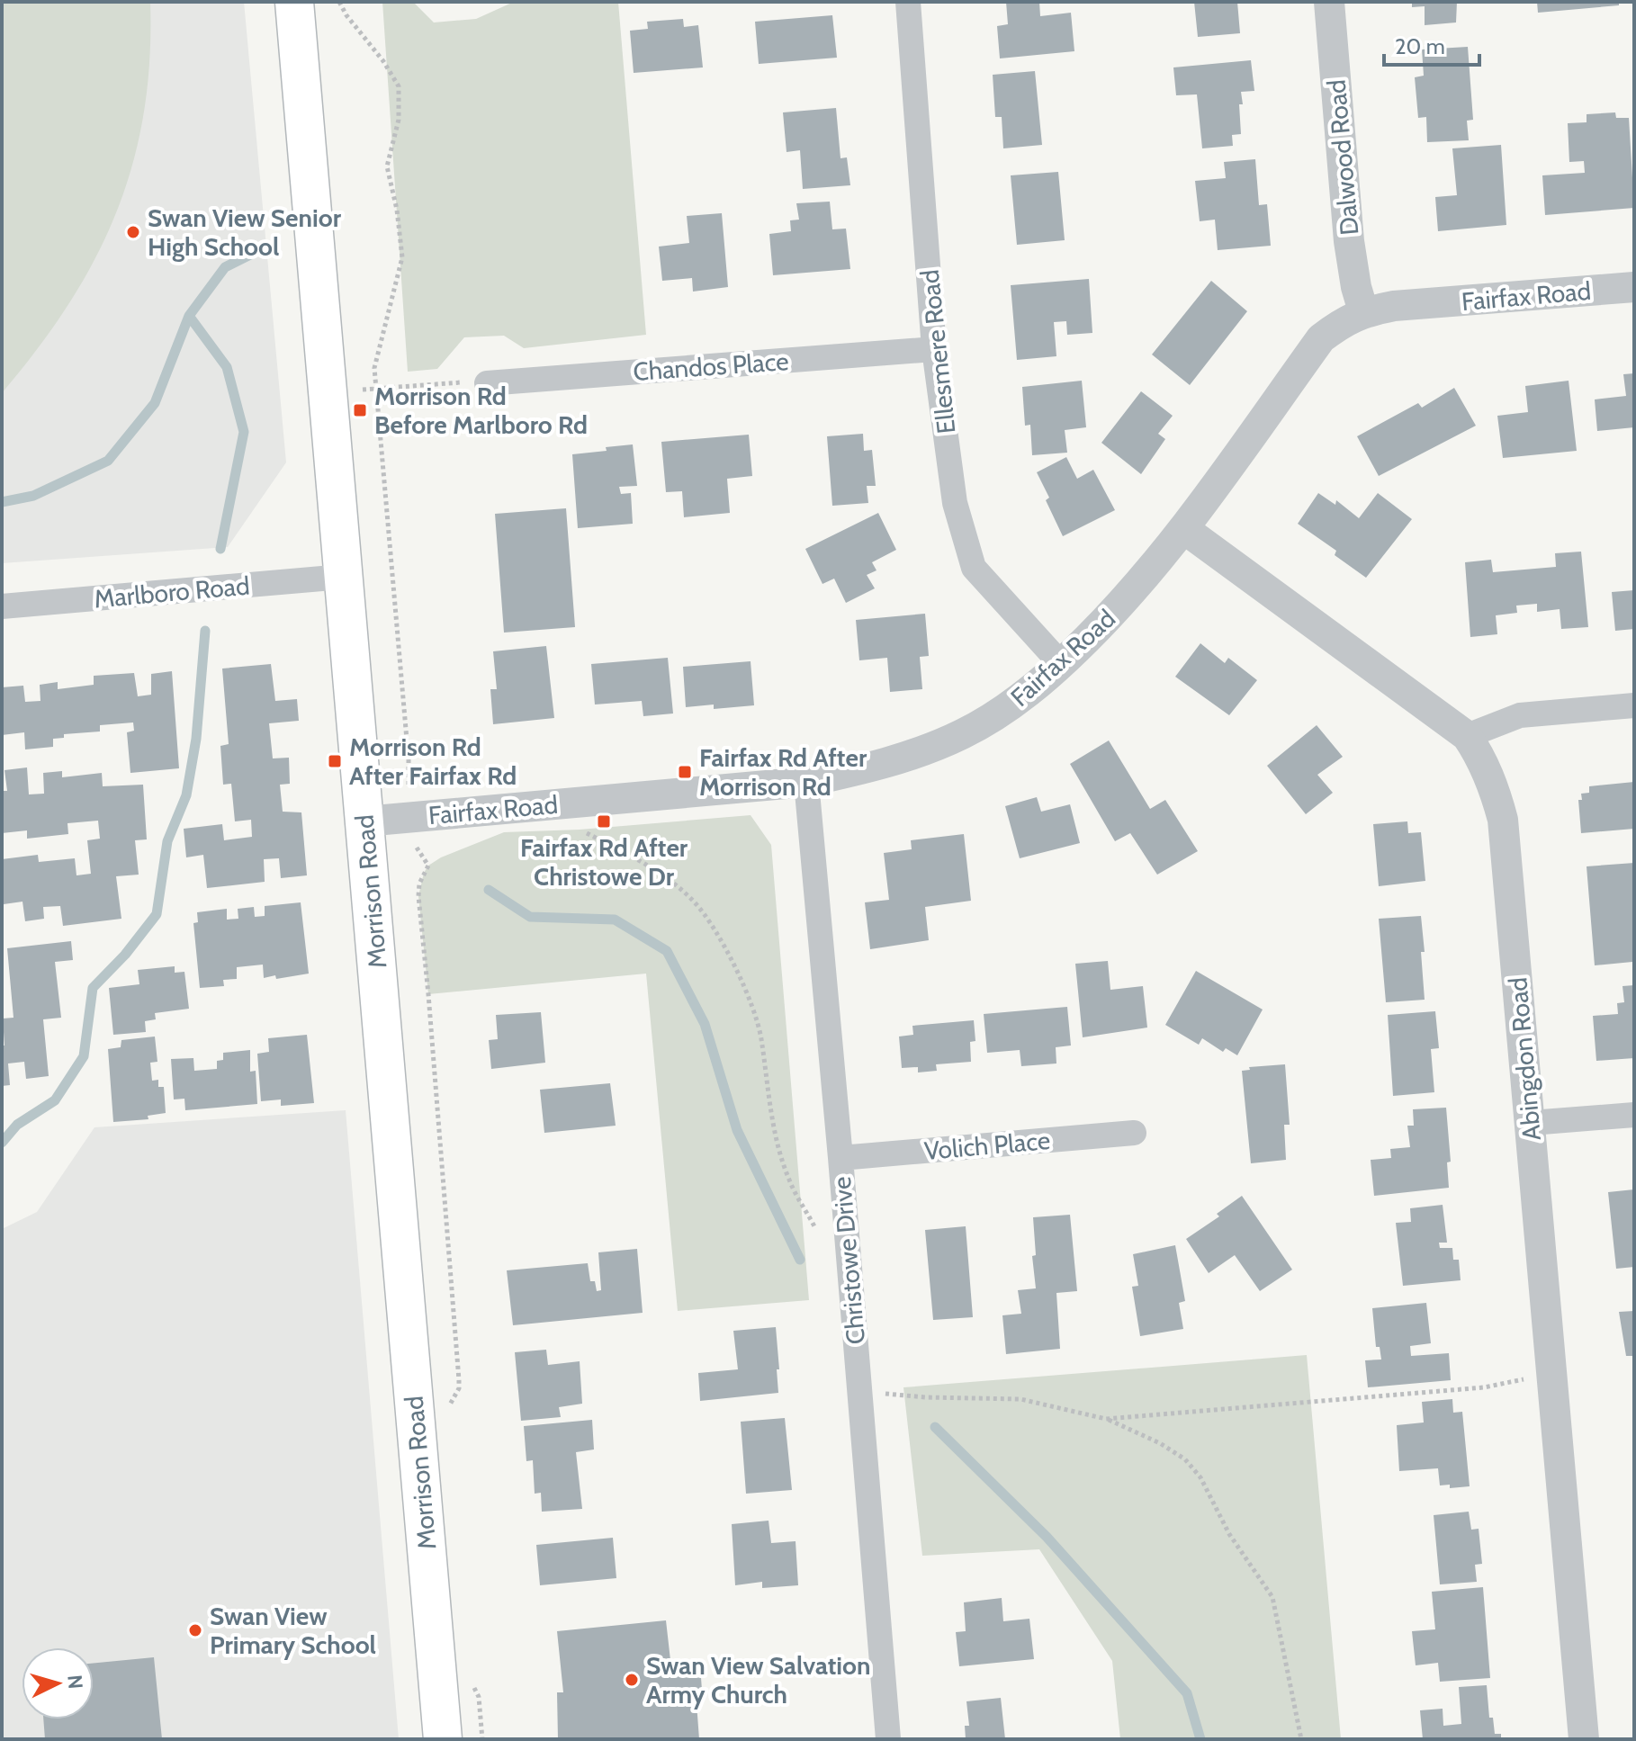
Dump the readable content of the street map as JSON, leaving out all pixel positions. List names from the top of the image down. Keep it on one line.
{"streets":{"main road":["Morrison Road"],"street":["Dalwood Road","Fairfax Road","Ellesmere Road","Chandos Place","Marlboro Road","Abingdon Road","Volich Place","Christowe Drive"]},"crossings":[["Dalwood Road","Fairfax Road"],["Fairfax Road","Ellesmere Road"],["Fairfax Road","Morrison Road"],["Fairfax Road","Abingdon Road"],["Fairfax Road","Christowe Drive"],["Ellesmere Road","Chandos Place"],["Marlboro Road","Morrison Road"],["Volich Place","Christowe Drive"]],"places":{"other":["Swan View Senior High School","Swan View Primary School","Swan View Salvation Army Church"],"transit":["Morrison Rd Before Marlboro Rd","Morrison Rd After Fairfax Rd","Fairfax Rd After Morrison Rd","Fairfax Rd After Christowe Dr"]},"scale_bar":"20 m","north":"right"}
